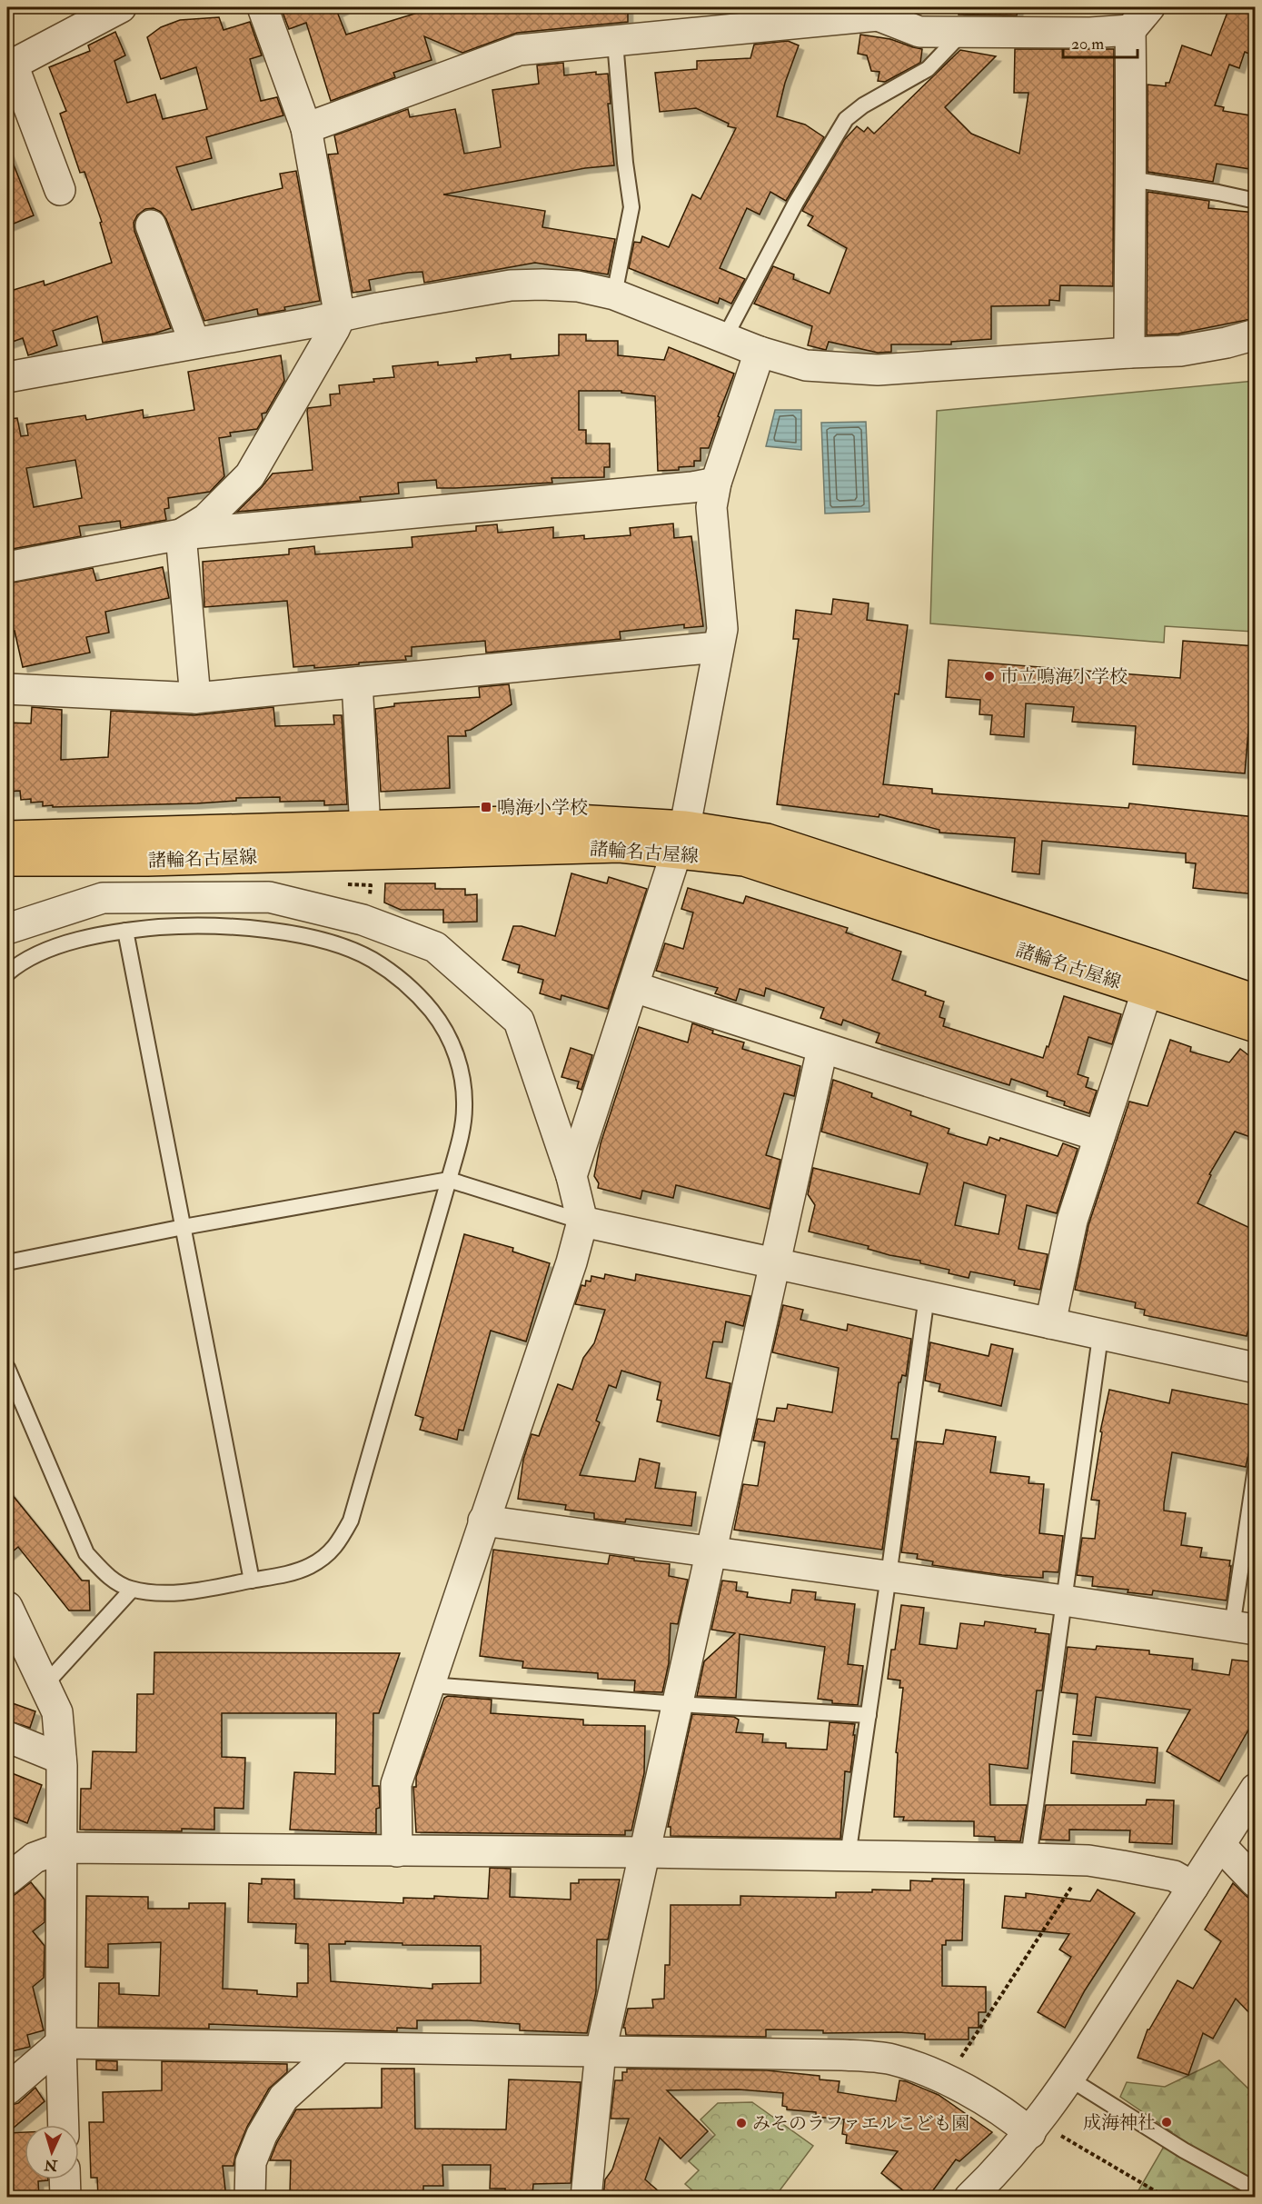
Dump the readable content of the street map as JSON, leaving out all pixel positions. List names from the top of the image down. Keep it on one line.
{"streets":{"main road":["諸輪名古屋線"]},"places":{"other":["市立鳴海小学校","成海神社","みそのラファエルこども園"],"transit":["鳴海小学校"]},"scale_bar":"20 m","north":"bottom"}
